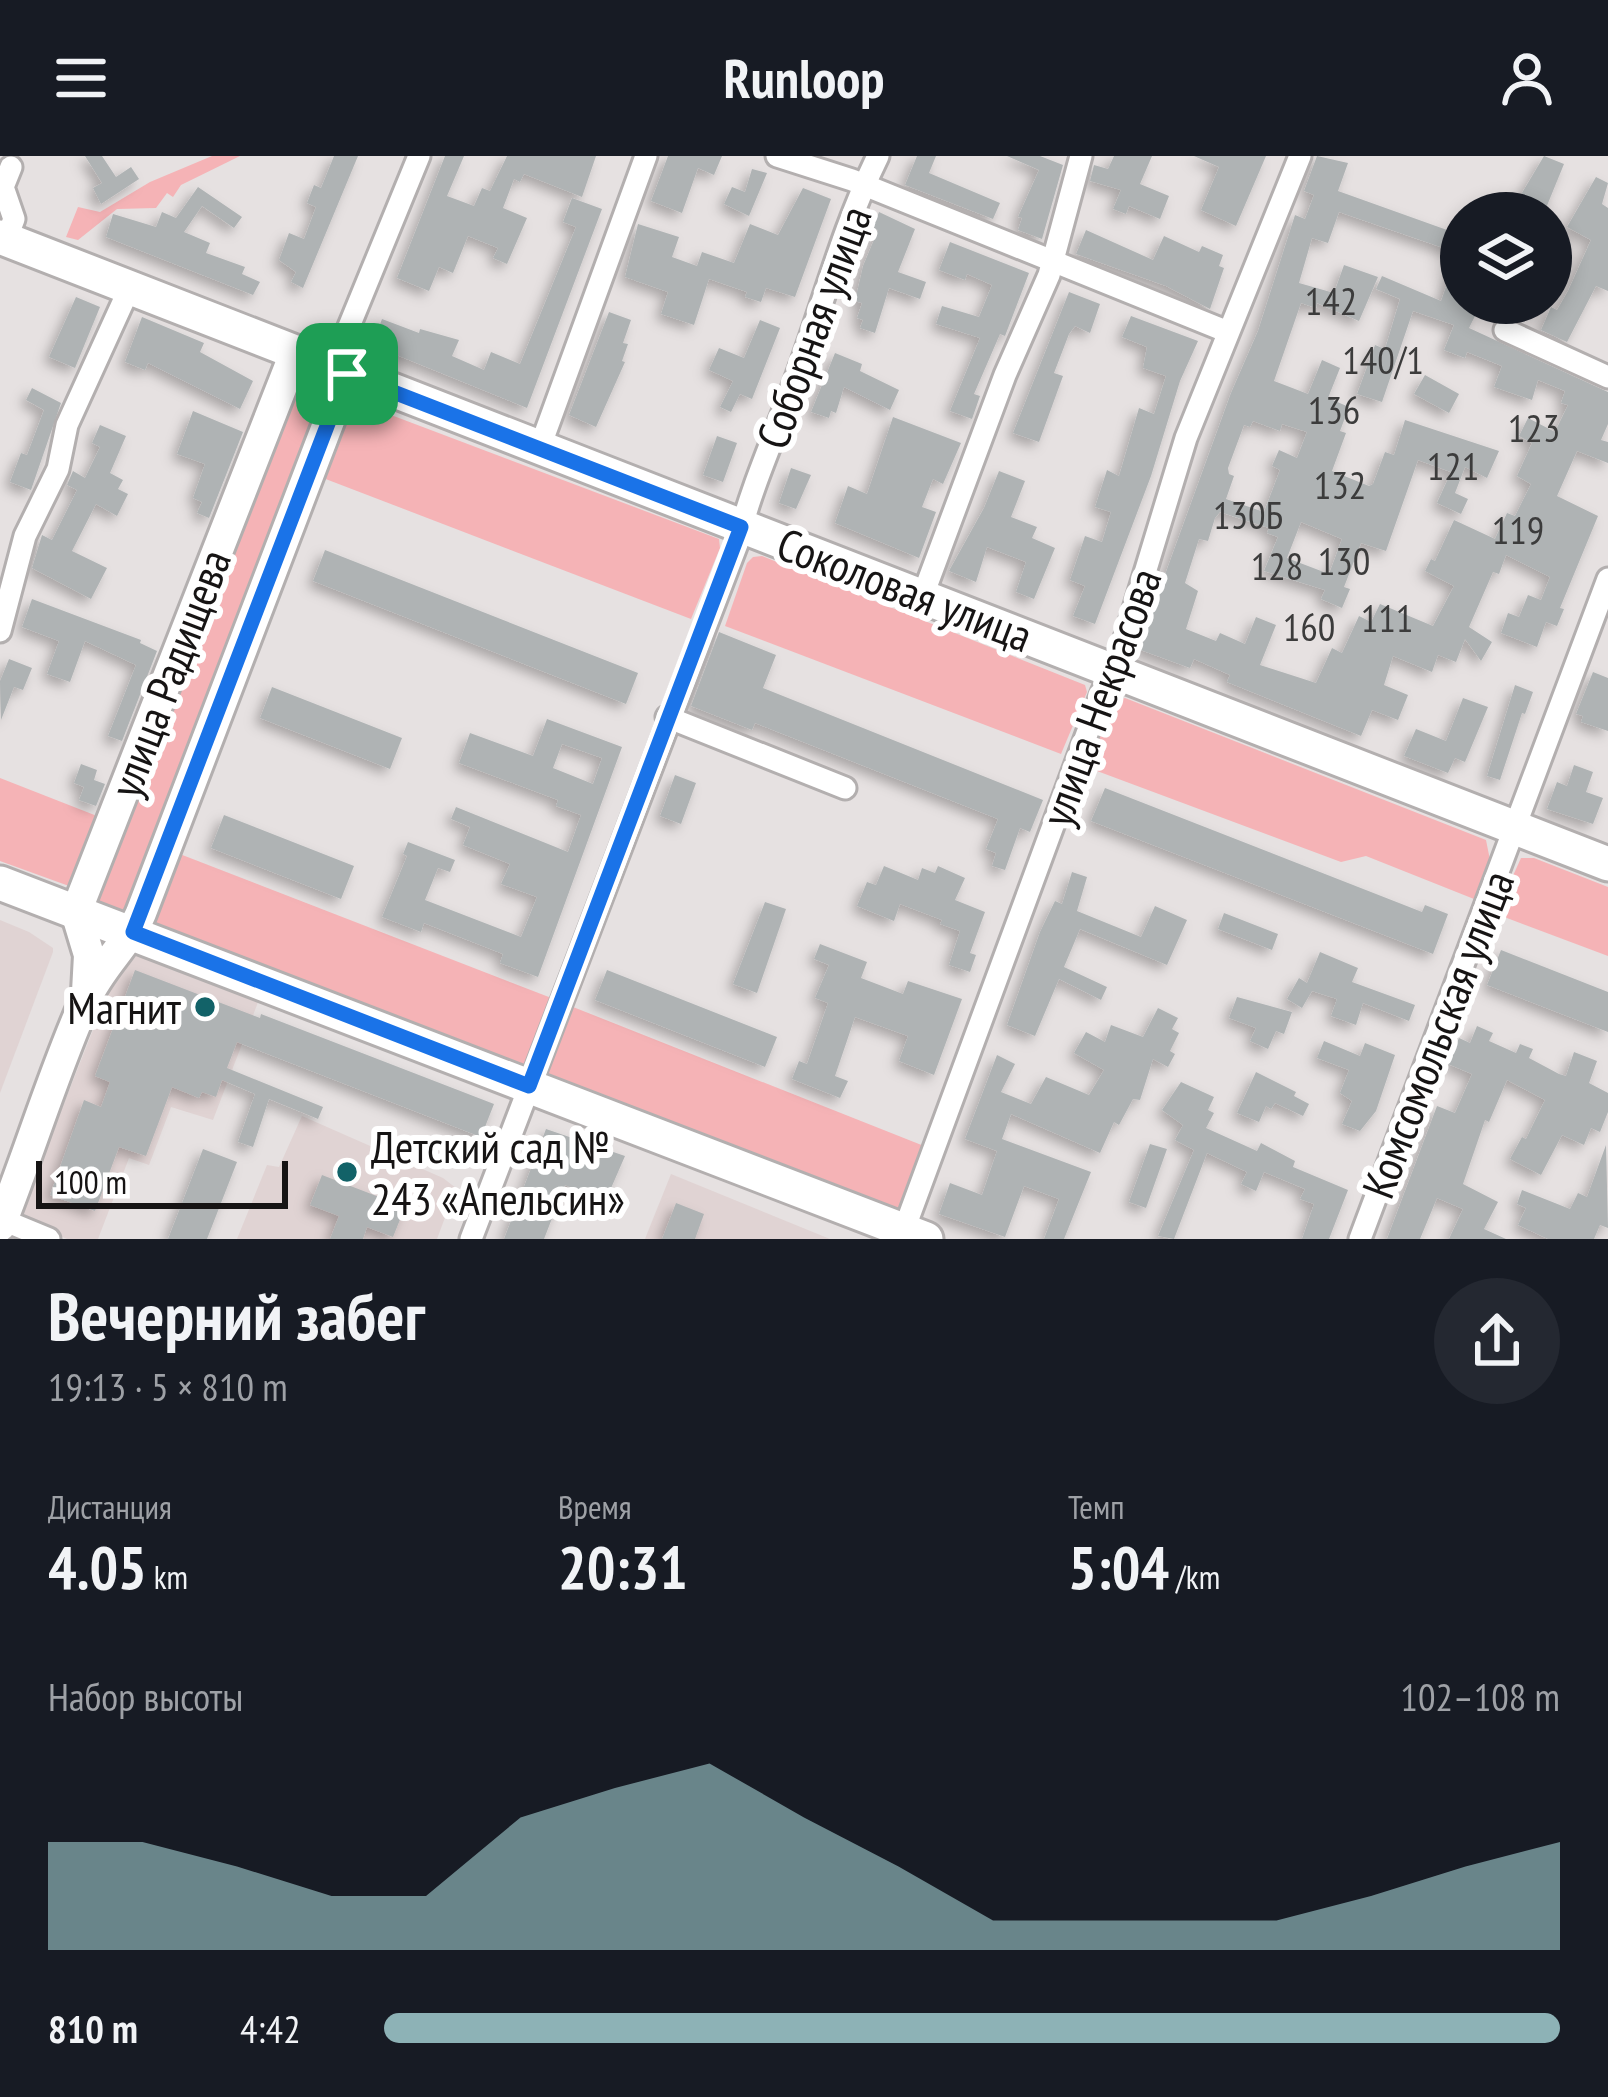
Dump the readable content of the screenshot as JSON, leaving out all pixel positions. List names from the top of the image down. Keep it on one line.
{"streets":{"main road":["Соколовая улица"],"street":["Соборная улица","улица Радищева","улица Некрасова","Комсомольская улица"]},"crossings":[["Соборная улица","Соколовая улица"],["Соколовая улица","улица Радищева"],["Соколовая улица","улица Некрасова"],["Соколовая улица","Комсомольская улица"]],"places":["Магнит","Детский сад № 243 «Апельсин»"],"house_numbers":["142","140/1","136","123","121","132","130Б","119","130","128","111","160"],"scale_bar":"100 m","page":{"header":"Runloop","scale":"100 m","heading":["Вечерний забег","19:13 · 5 × 810 m"],"stats":[["Дистанция","4.05 km"],["Время","20:31"],["Темп","5:04 /km"]],"chart":["Набор высоты","102–108 m"],"list":[{"name":"810 m","note":"4:42"}]}}
